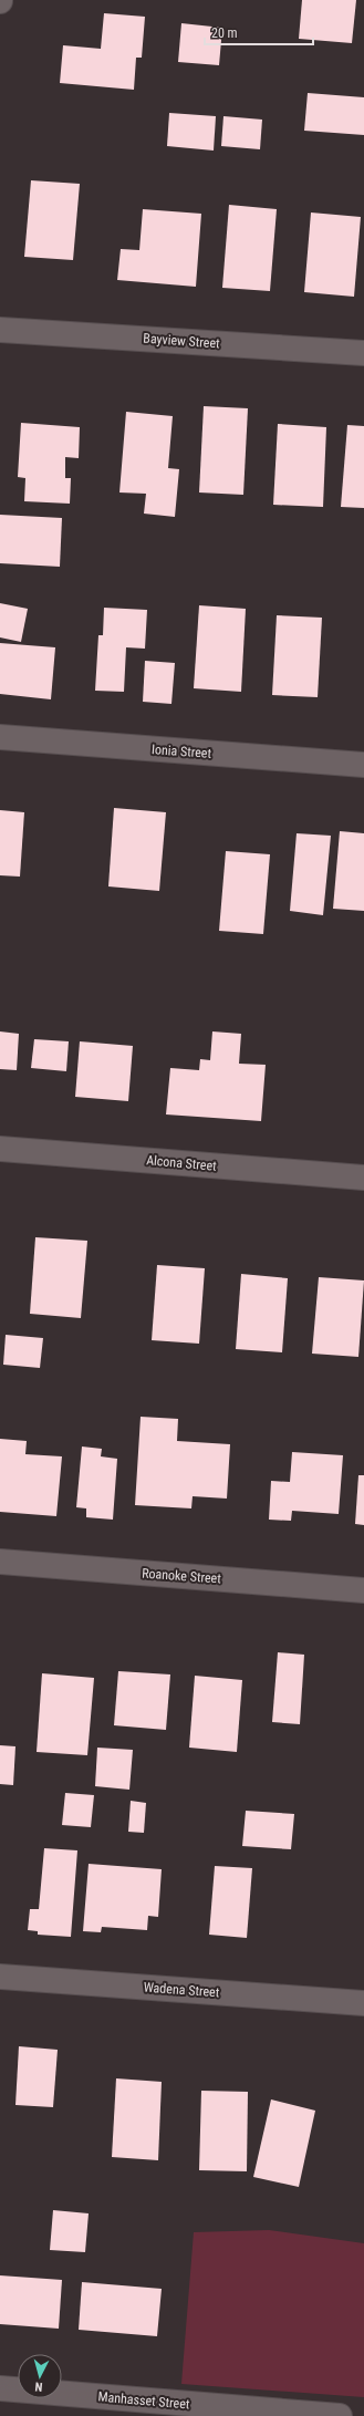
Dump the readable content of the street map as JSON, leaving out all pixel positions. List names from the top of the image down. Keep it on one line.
{"streets":{"street":["Bayview Street","Ionia Street","Alcona Street","Roanoke Street","Wadena Street","Manhasset Street"]},"scale_bar":"20 m","north":"bottom"}
